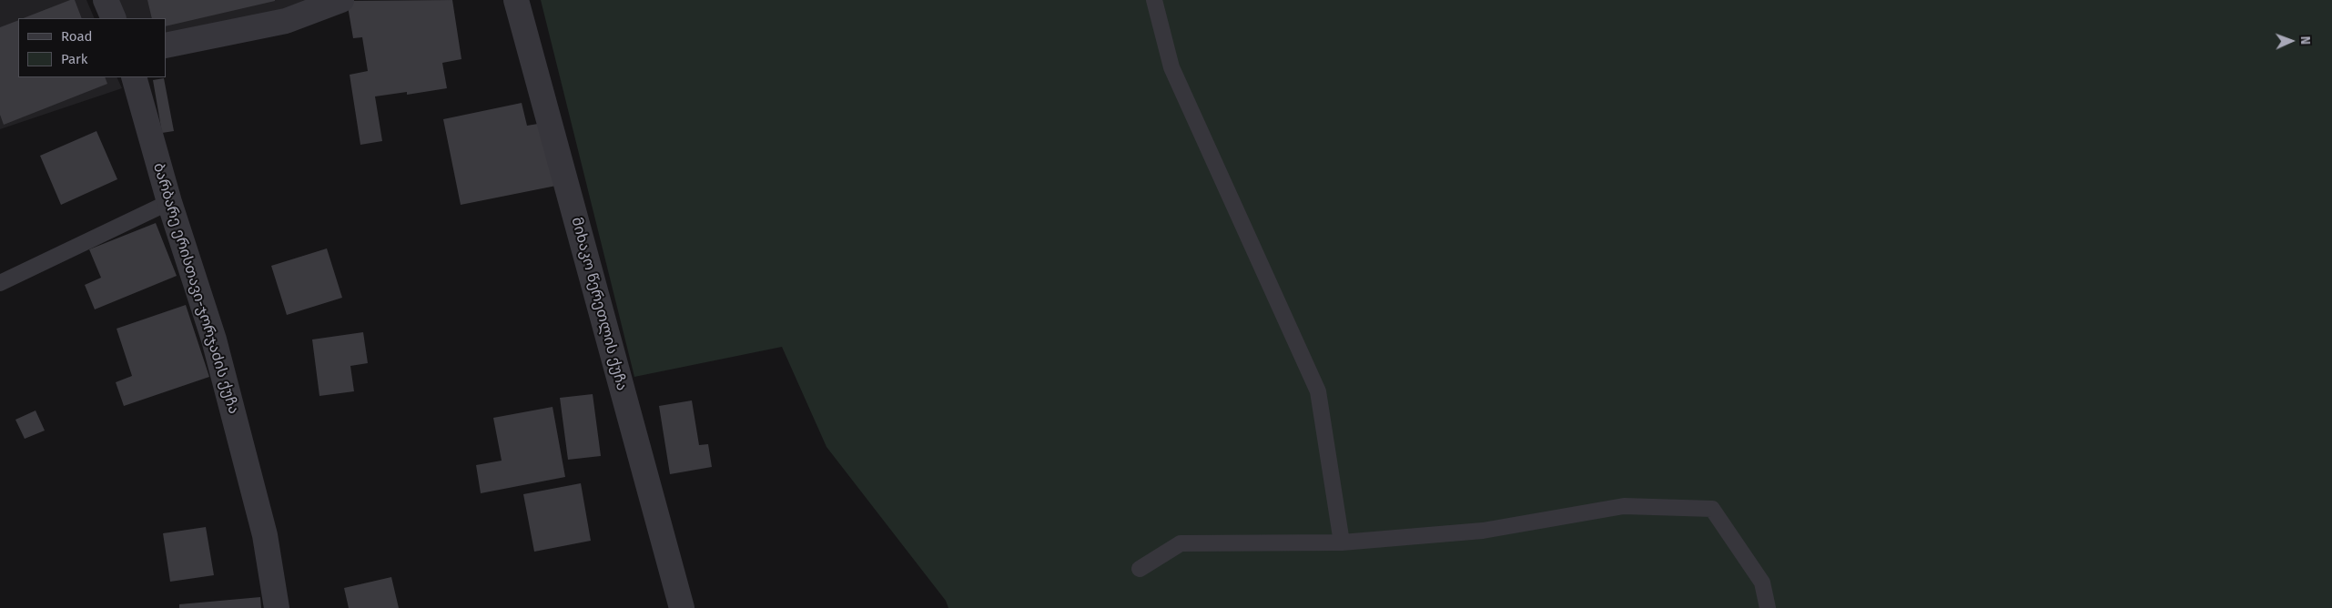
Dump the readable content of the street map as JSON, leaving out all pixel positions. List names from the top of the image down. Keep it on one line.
{"streets":{"street":["ბარბარე ერისთავი-ჯორჯაძის ქუჩა","მიხაკო წერეთლის ქუჩა"]},"legend":["Road","Park"],"north":"right"}
